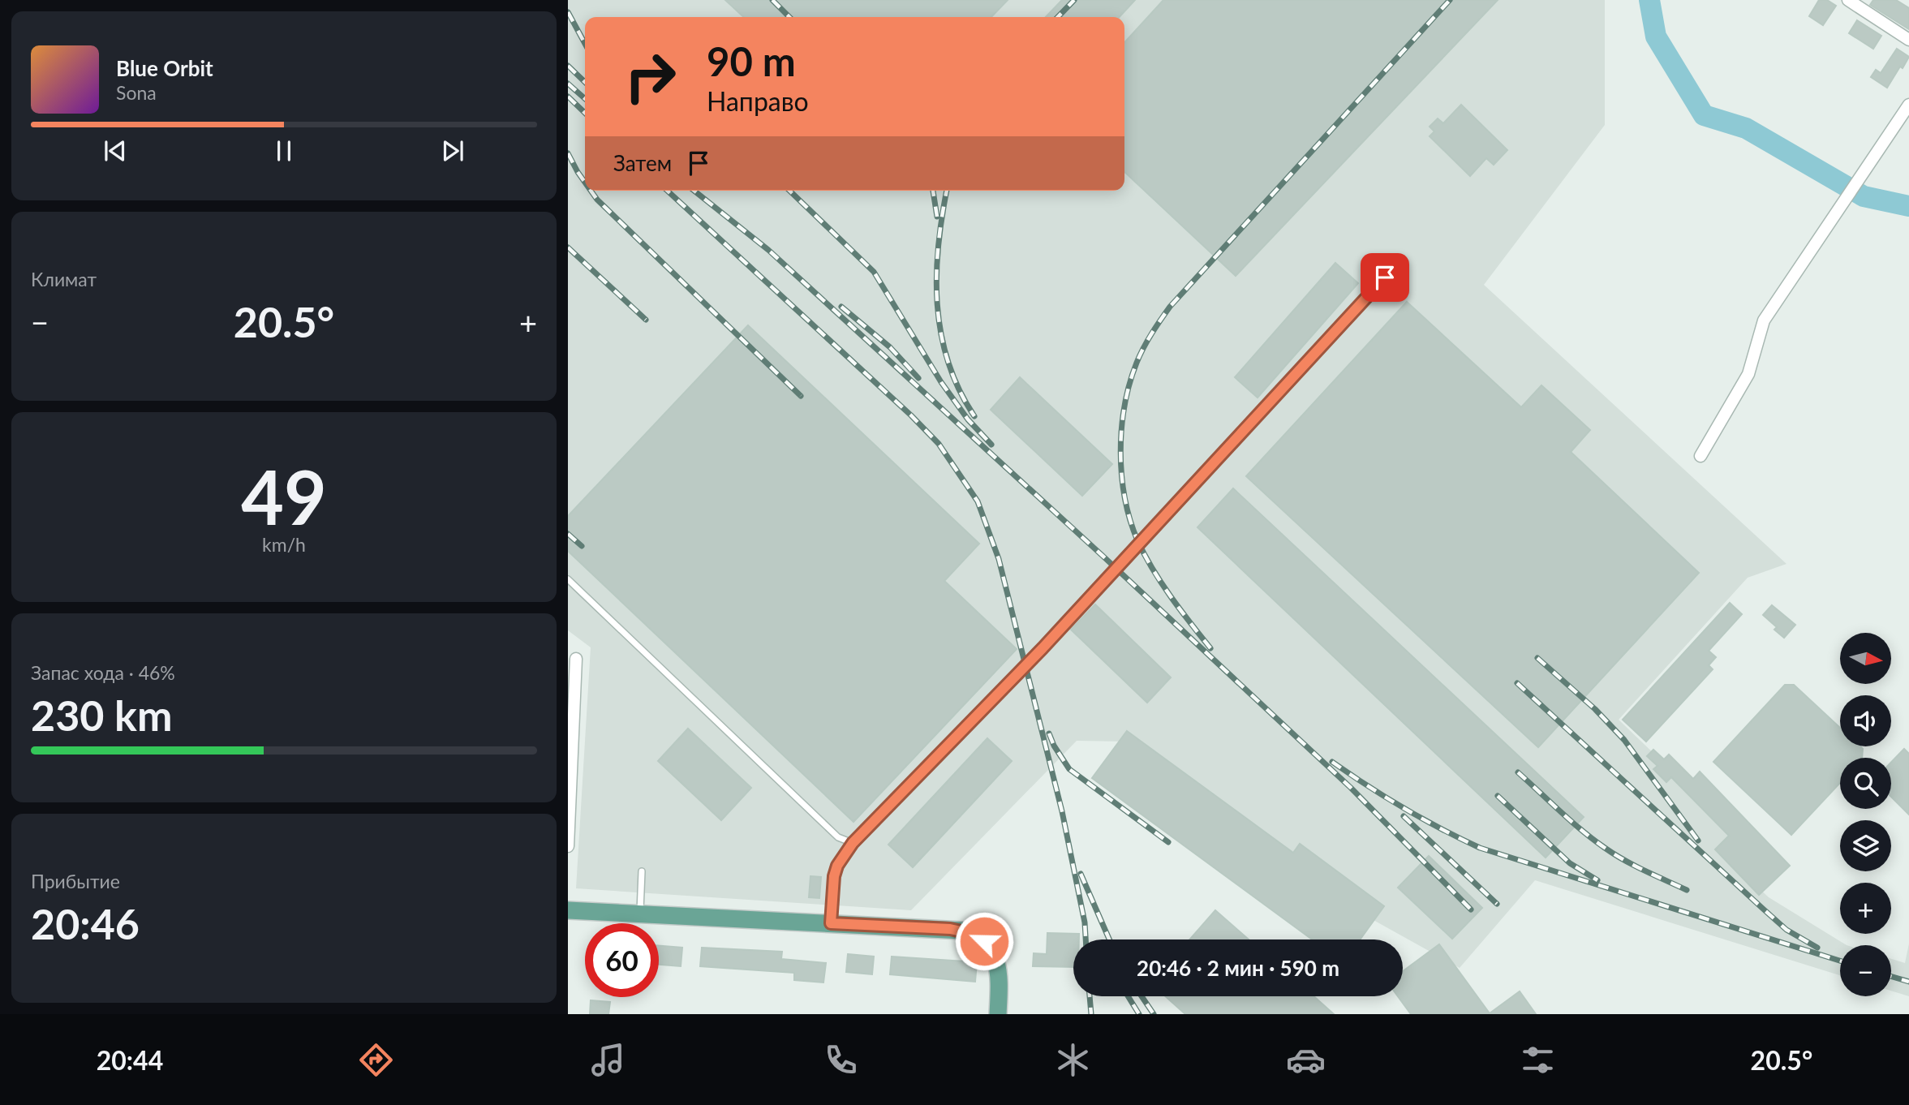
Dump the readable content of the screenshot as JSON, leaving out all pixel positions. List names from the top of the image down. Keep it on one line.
{"north":"right","page":{"turn":["90 m","Направо"],"song":["Blue Orbit","Sona"],"then":"Затем","tile":["Климат",["49","km/h"],["Запас хода · 46%","230 km"],["Прибытие","20:46"]],"heat":["−","20.5°","+"],"map_buttons":["+","−"],"limit":"60","trip":"20:46 · 2 мин · 590 m","tabs":["20:44","20.5°"]}}
